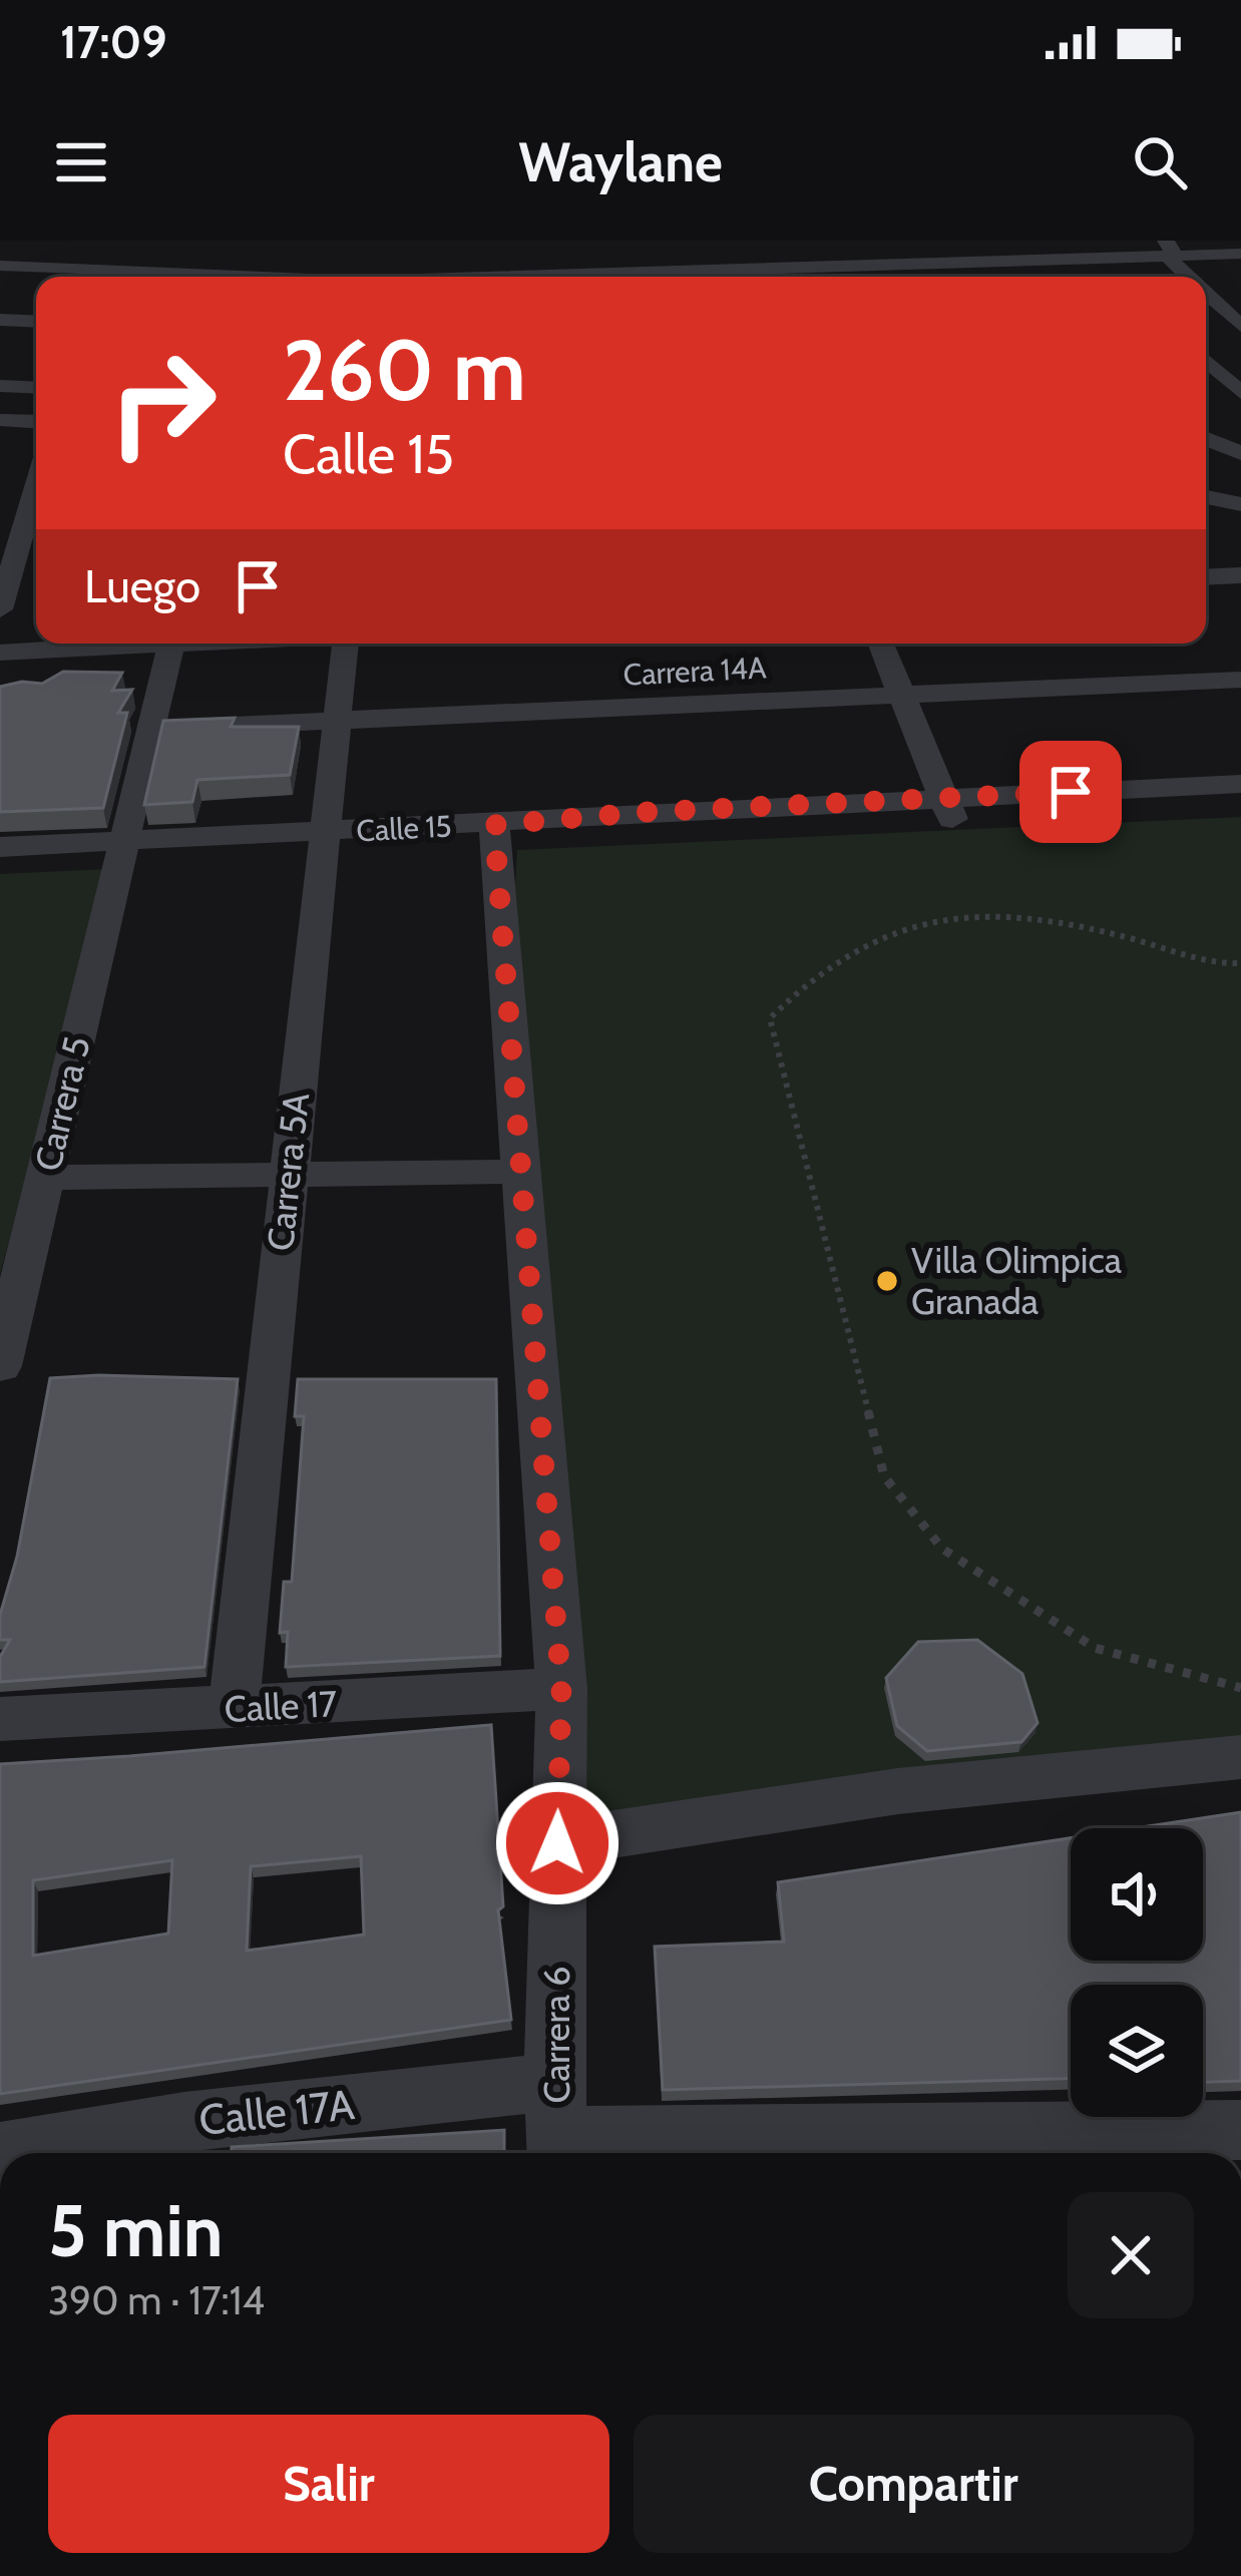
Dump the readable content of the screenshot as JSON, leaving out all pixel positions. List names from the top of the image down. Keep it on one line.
{"streets":{"street":["Carrera 14A","Calle 15","Carrera 5","Carrera 5A","Calle 17","Carrera 6","Calle 17A"]},"crossings":[["Carrera 14A","Carrera 5"],["Carrera 14A","Carrera 5A"],["Calle 15","Carrera 5"],["Calle 15","Carrera 5A"],["Calle 15","Carrera 6"],["Carrera 5A","Calle 17"],["Calle 17","Carrera 6"],["Carrera 6","Calle 17A"]],"places":["Villa Olimpica Granada"],"page":{"status":"17:09","header":"Waylane","turn":["260 m","Calle 15"],"then":"Luego","heading":["5 min","390 m · 17:14"],"buttons":["Salir","Compartir"]}}
